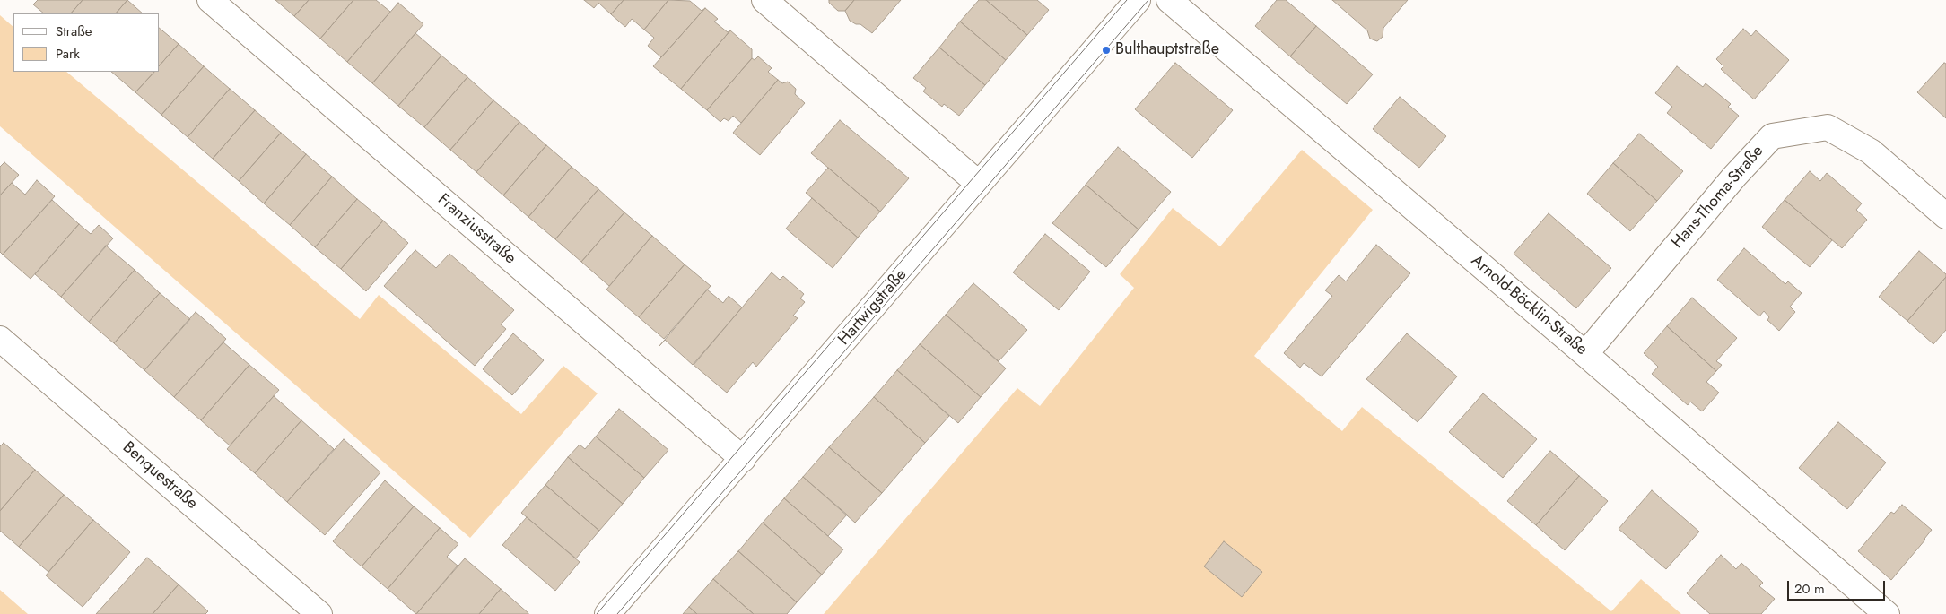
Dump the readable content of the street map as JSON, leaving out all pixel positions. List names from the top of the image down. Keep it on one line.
{"streets":{"street":["Hans-Thoma-Straße","Franziusstraße","Arnold-Böcklin-Straße","Hartwigstraße","Benquestraße"]},"crossings":[["Hans-Thoma-Straße","Arnold-Böcklin-Straße"],["Franziusstraße","Hartwigstraße"]],"places":["Bulthauptstraße"],"legend":["Straße","Park"],"scale_bar":"20 m"}
